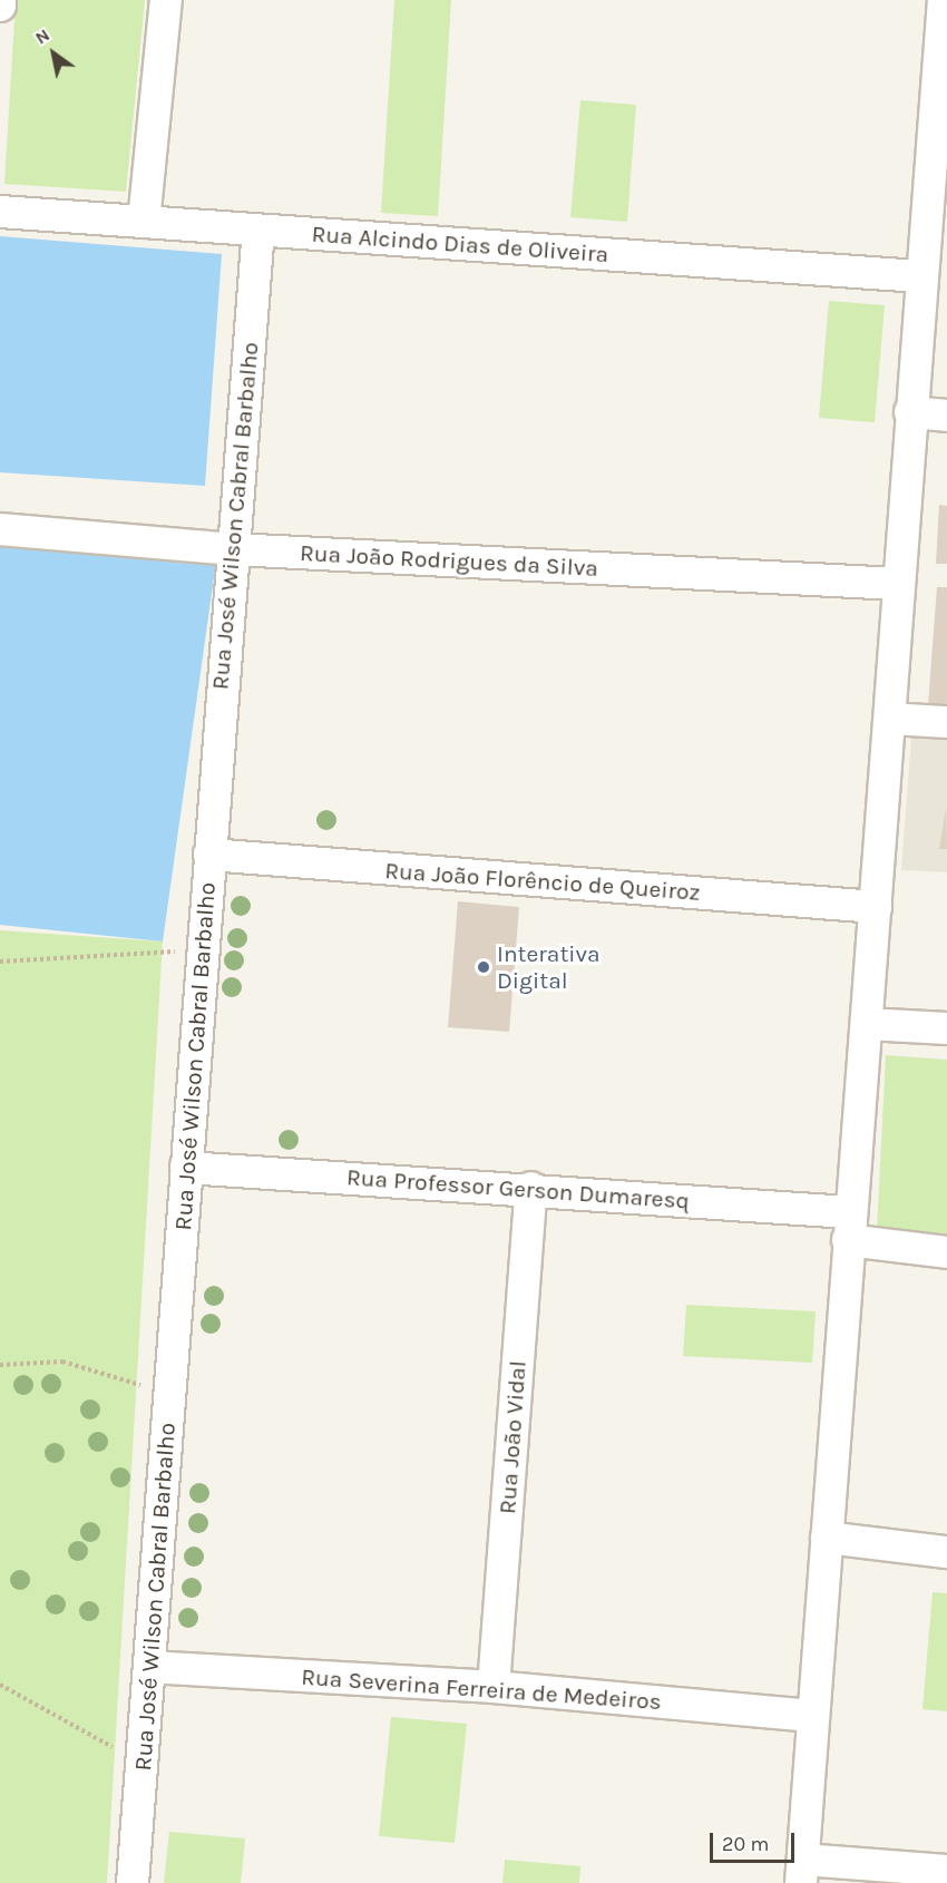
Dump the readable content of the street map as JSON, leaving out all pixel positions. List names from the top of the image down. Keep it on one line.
{"streets":{"street":["Rua Alcindo Dias de Oliveira","Rua José Wilson Cabral Barbalho","Rua João Rodrigues da Silva","Rua João Florêncio de Queiroz","Rua Professor Gerson Dumaresq","Rua João Vidal","Rua Severina Ferreira de Medeiros"]},"crossings":[["Rua Alcindo Dias de Oliveira","Rua José Wilson Cabral Barbalho"],["Rua José Wilson Cabral Barbalho","Rua João Rodrigues da Silva"],["Rua José Wilson Cabral Barbalho","Rua João Florêncio de Queiroz"],["Rua José Wilson Cabral Barbalho","Rua Professor Gerson Dumaresq"],["Rua José Wilson Cabral Barbalho","Rua Severina Ferreira de Medeiros"],["Rua Professor Gerson Dumaresq","Rua João Vidal"],["Rua João Vidal","Rua Severina Ferreira de Medeiros"]],"places":["Interativa Digital"],"scale_bar":"20 m","north":"top left"}
